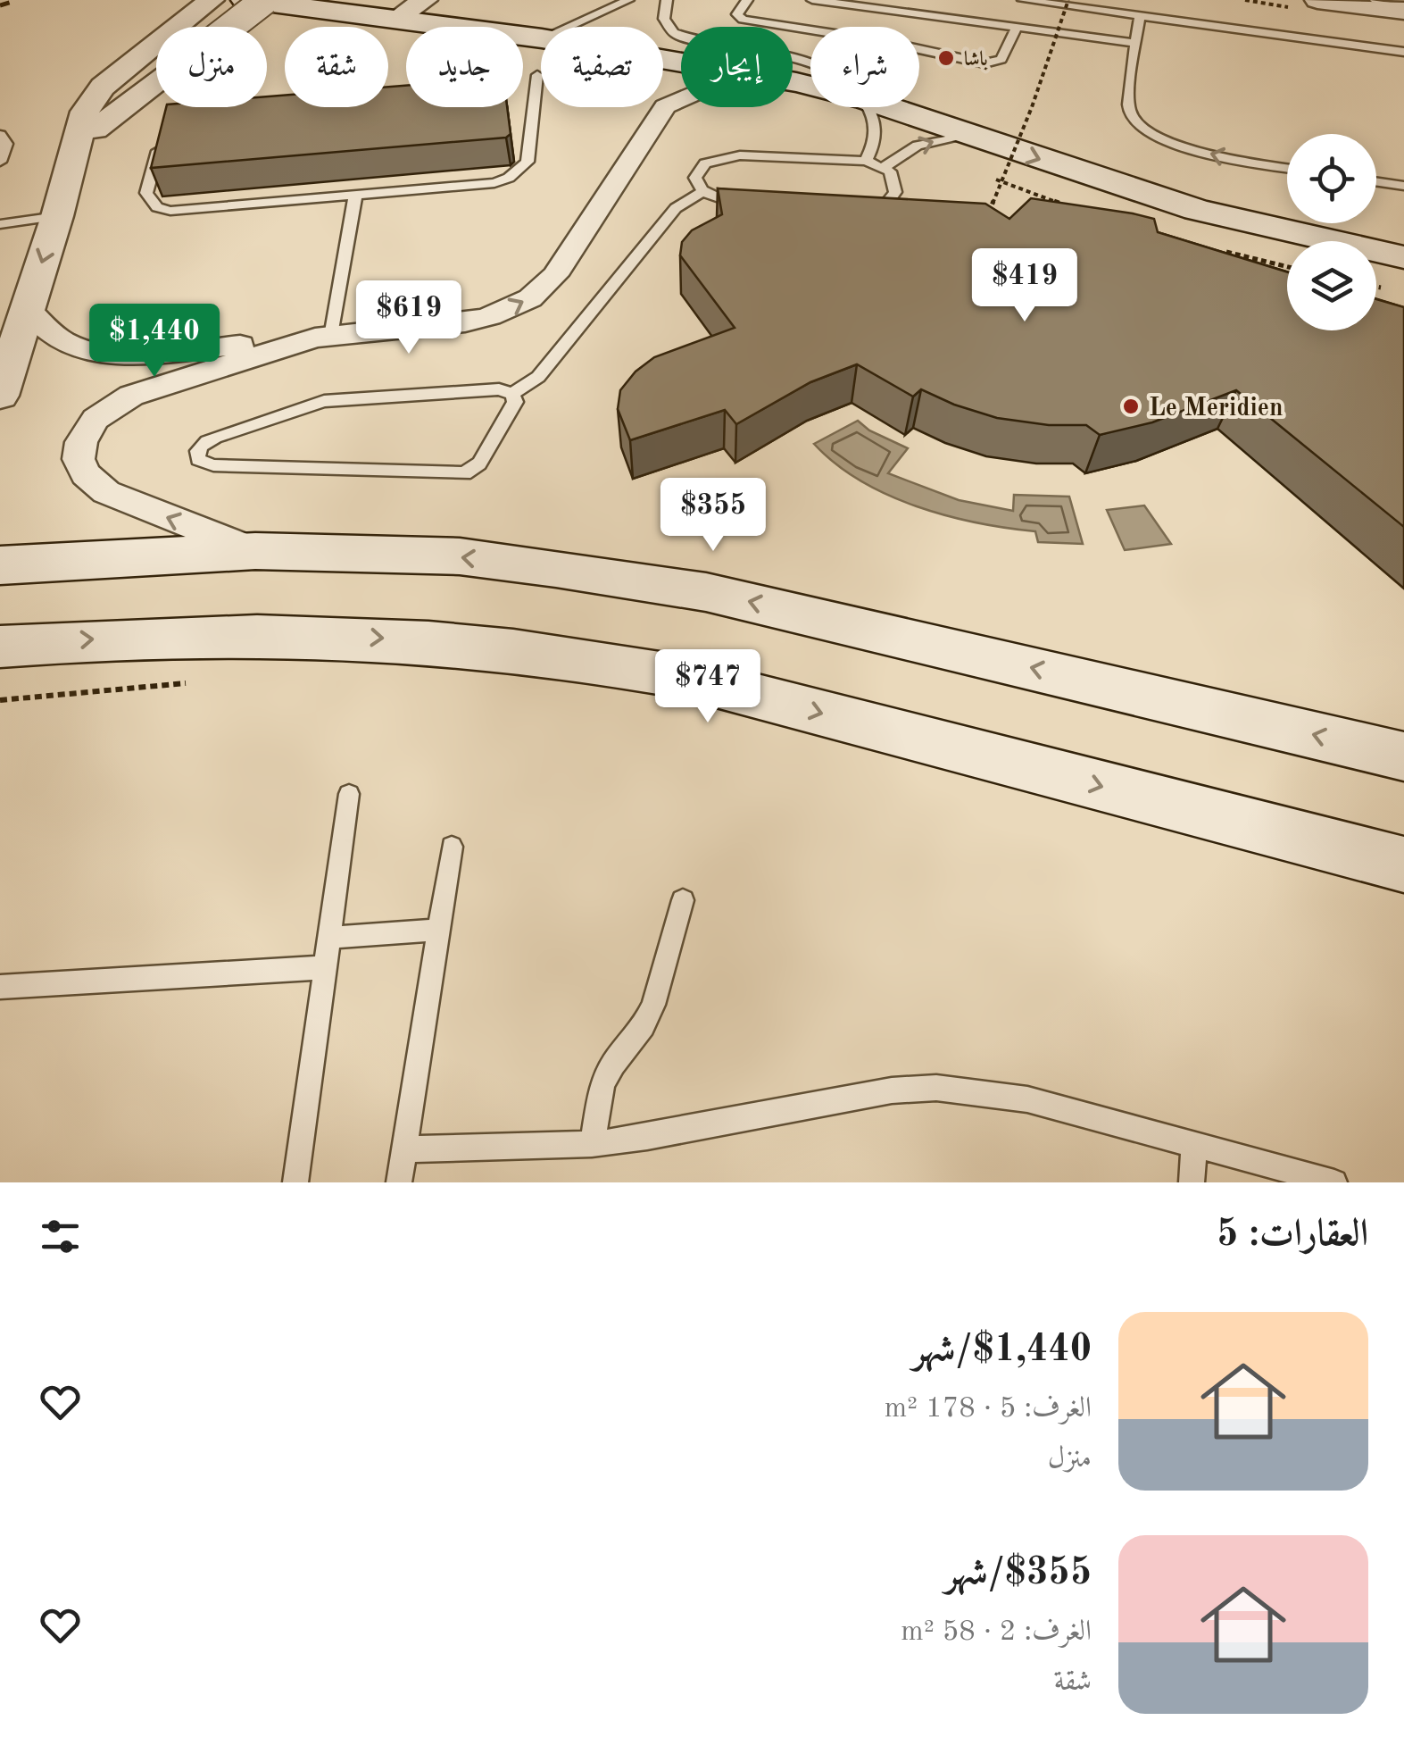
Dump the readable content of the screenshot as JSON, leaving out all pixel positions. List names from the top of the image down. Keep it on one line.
{"places":["باشا","Le Meridien"],"page":{"chip":["شراء","إيجار","تصفية","جديد","شقة","منزل"],"price":["$419","$619","$1,440","$355","$747"],"heading":"العقارات: 5","list":[{"name":"$1,440/شهر","note":"الغرف: 5 · 178 m² · منزل"},{"name":"$355/شهر","note":"الغرف: 2 · 58 m² · شقة"}]}}
